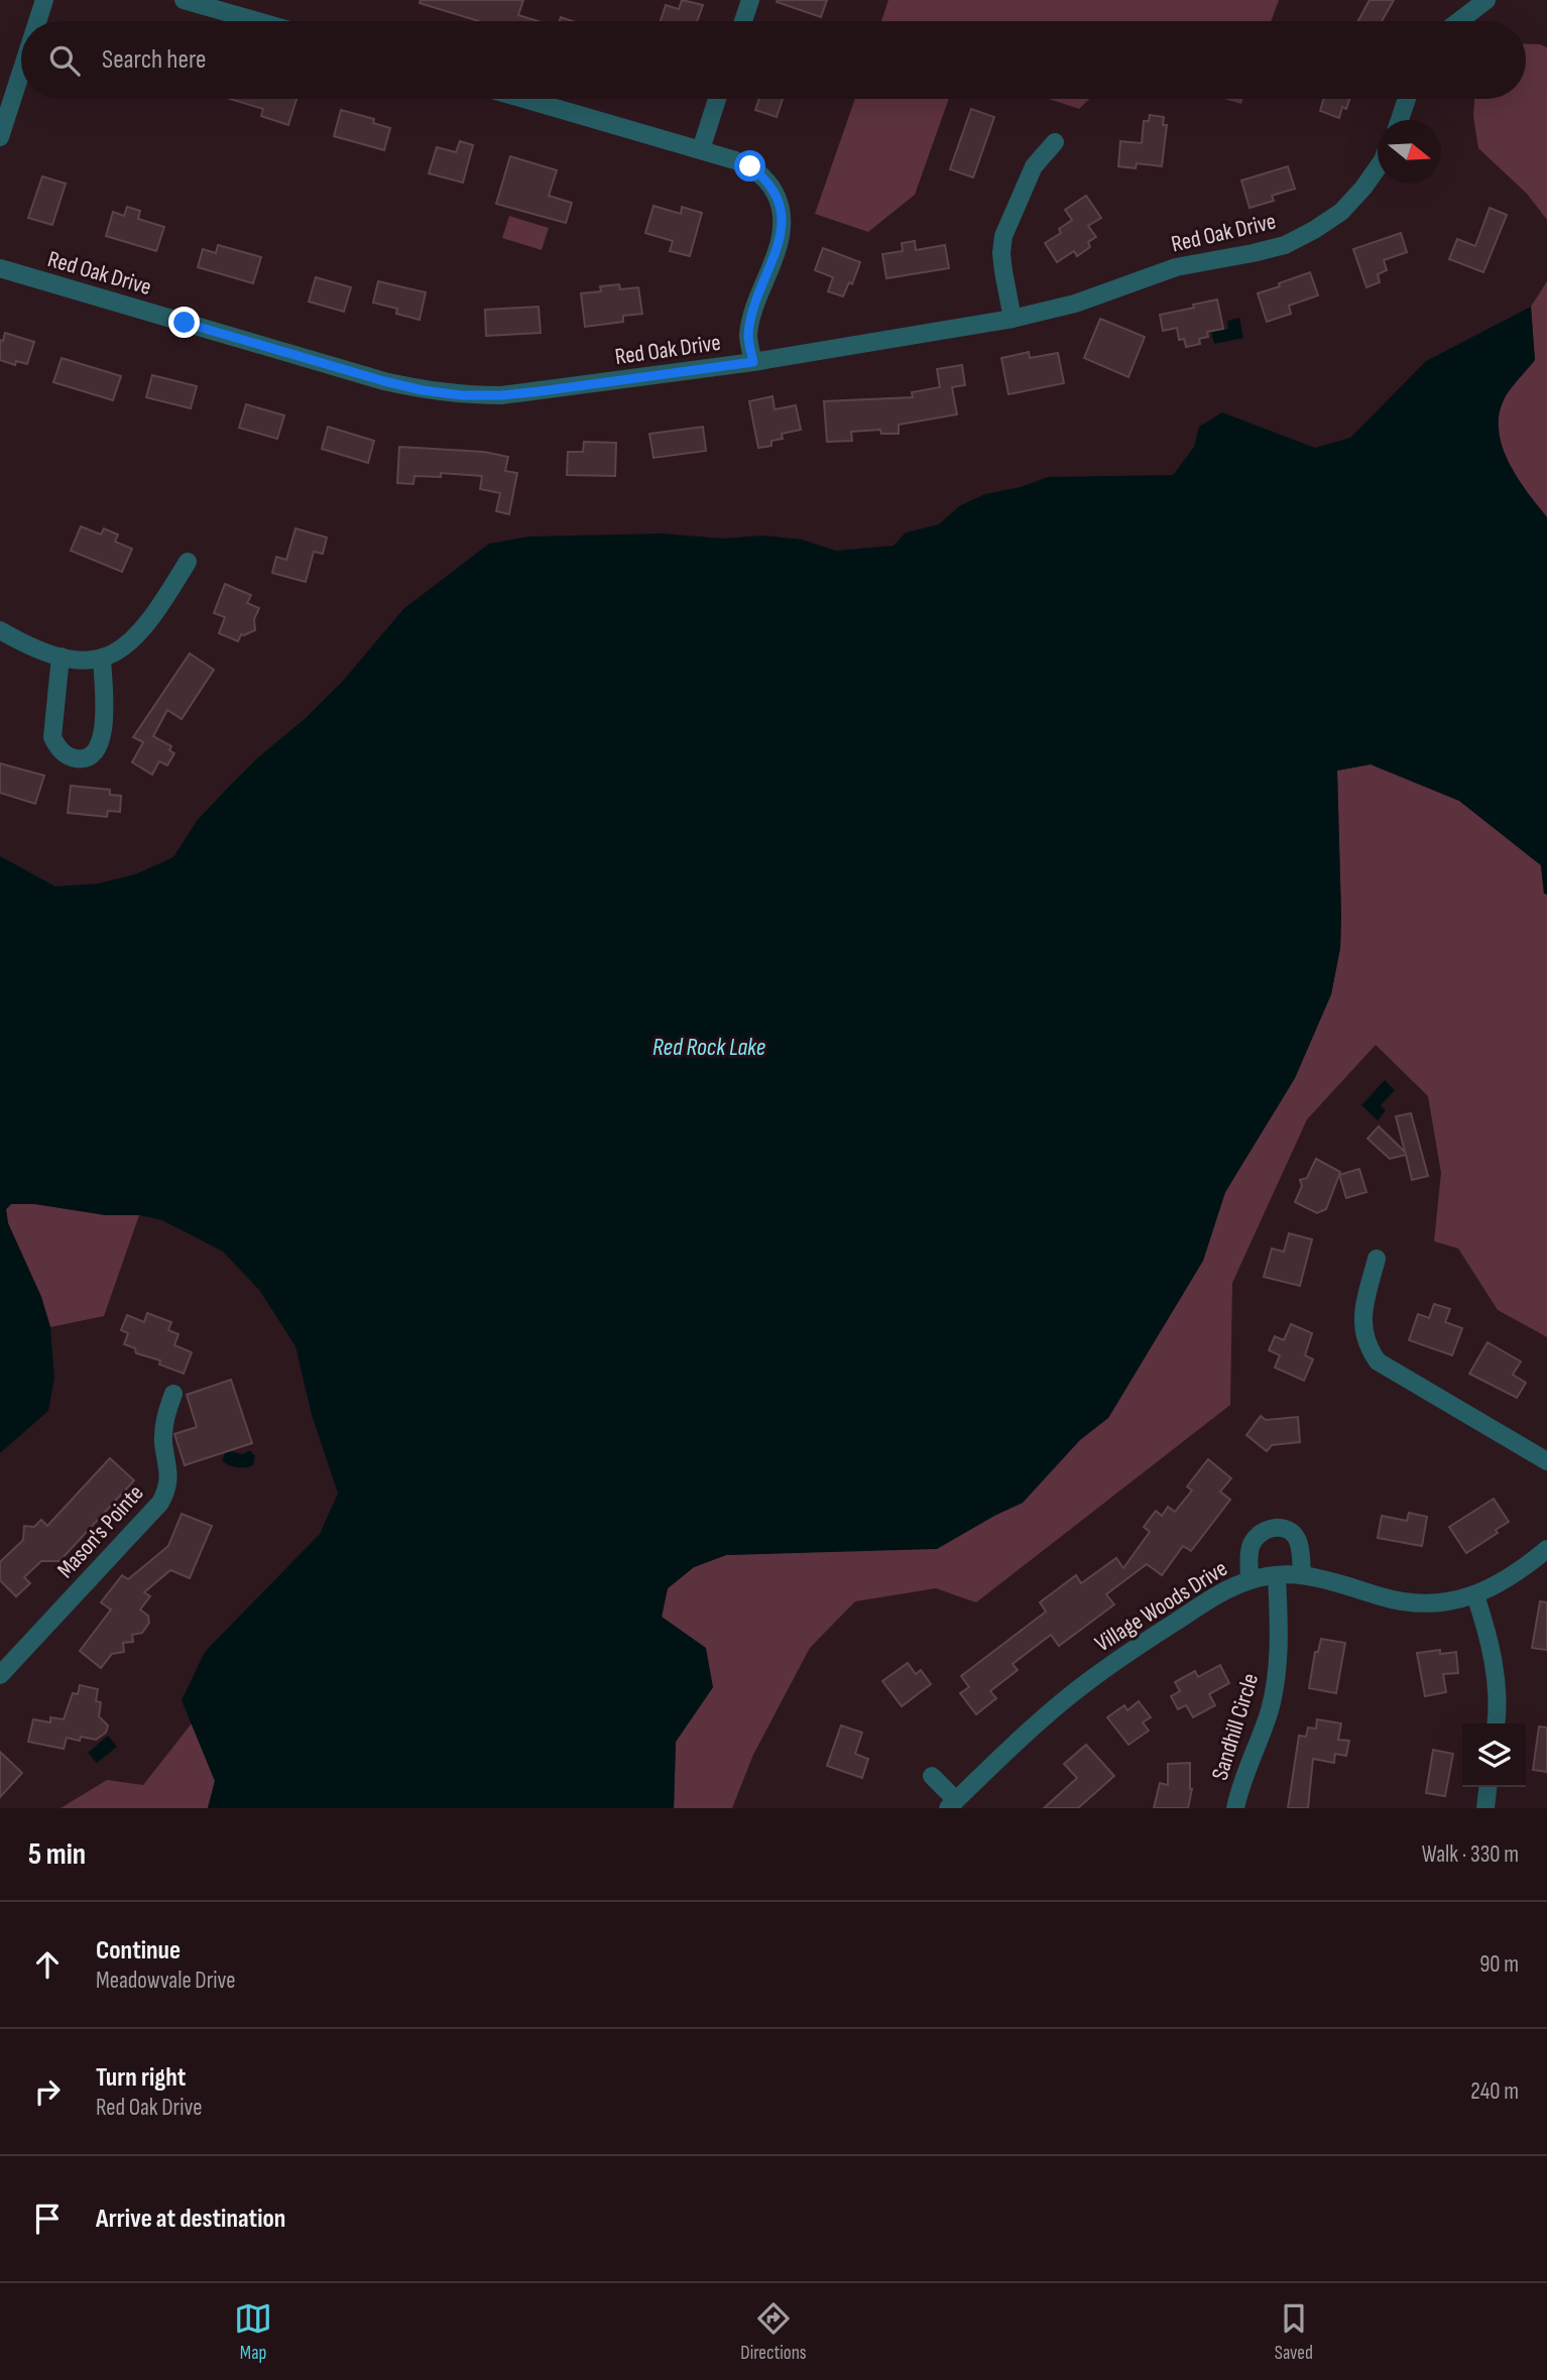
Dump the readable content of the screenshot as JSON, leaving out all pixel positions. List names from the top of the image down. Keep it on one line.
{"streets":{"street":["Red Oak Drive","Mason's Pointe","Village Woods Drive","Sandhill Circle"]},"crossings":[["Village Woods Drive","Sandhill Circle"]],"water":["Red Rock Lake"],"north":"right","page":{"search":"Search here","heading":["5 min","Walk · 330 m"],"list":[["Continue","Meadowvale Drive","90 m"],["Turn right","Red Oak Drive","240 m"],"Arrive at destination"],"nav":["Map","Directions","Saved"]}}
